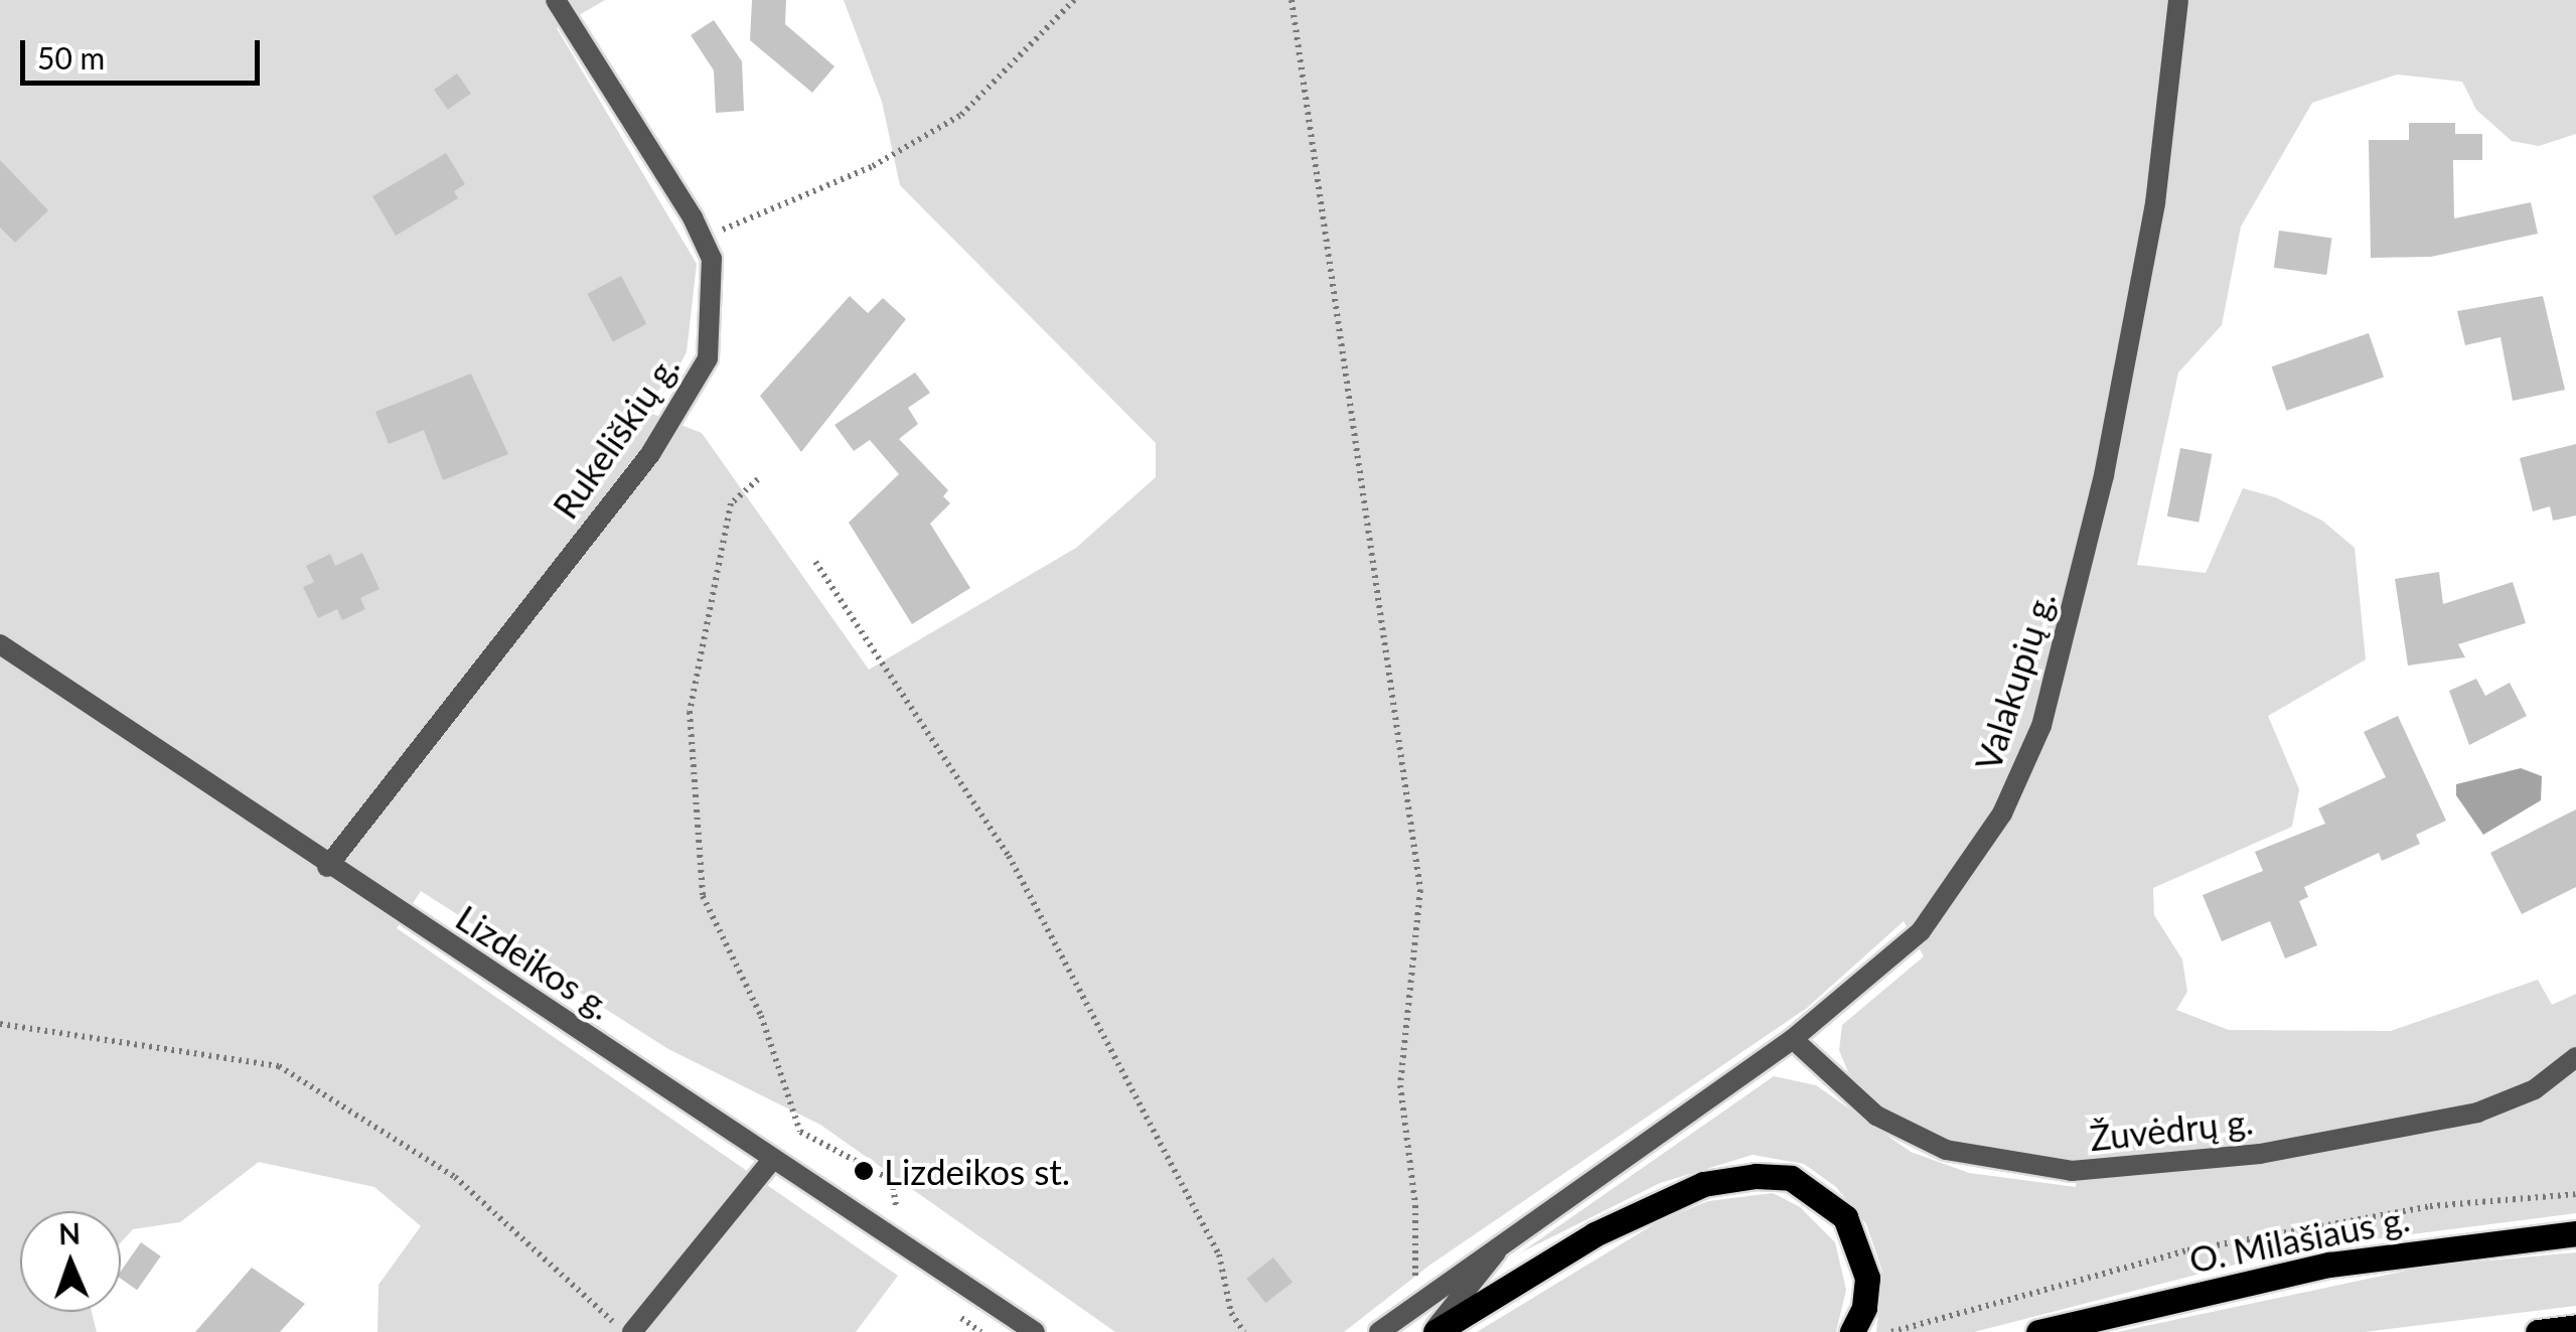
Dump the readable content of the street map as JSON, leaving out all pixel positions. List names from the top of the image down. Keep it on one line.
{"streets":{"main road":["O. Milašiaus g."],"street":["Rukeliškių g.","Valakupių g.","Lizdeikos g.","Žuvėdrų g."]},"crossings":[["Rukeliškių g.","Lizdeikos g."],["Valakupių g.","Žuvėdrų g."]],"places":["Lizdeikos st."],"scale_bar":"50 m","north":"top"}
